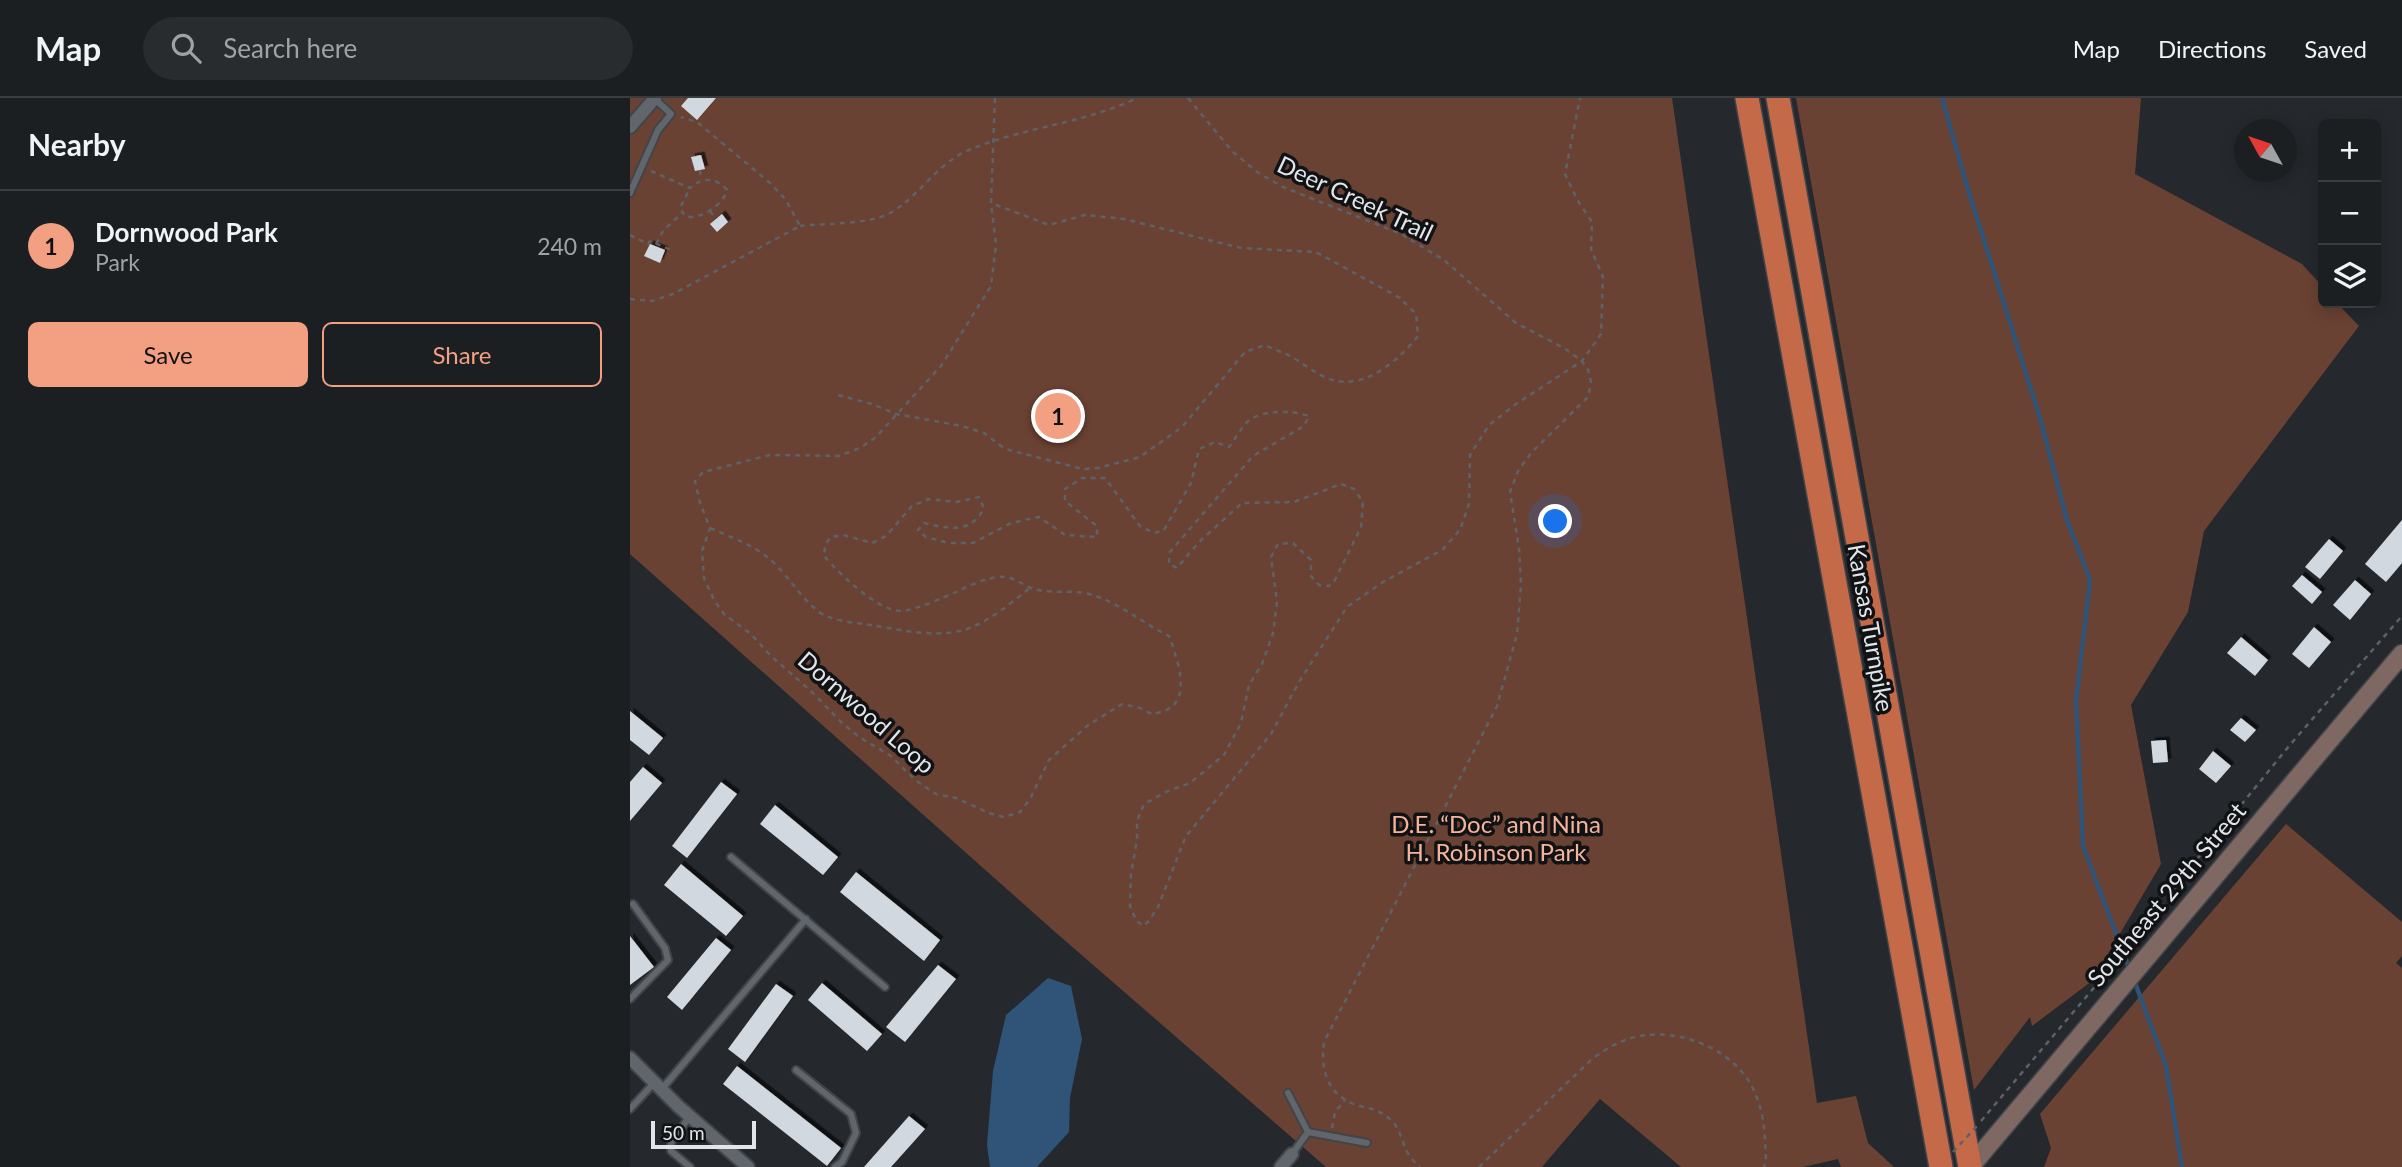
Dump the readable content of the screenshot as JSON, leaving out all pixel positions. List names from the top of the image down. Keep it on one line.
{"streets":{"highway":["Kansas Turnpike"],"main road":["Southeast 29th Street"],"path":["Deer Creek Trail","Dornwood Loop"]},"crossings":[["Deer Creek Trail","Dornwood Loop"],["Kansas Turnpike","Southeast 29th Street"]],"parks":["D.E. “Doc” and Nina H. Robinson Park"],"scale_bar":"50 m","north":"top left","page":{"header":"Map","search":"Search here","nav":["Map","Directions","Saved"],"heading":"Nearby","map_buttons":["+","−"],"list":[{"mark":"1","name":"Dornwood Park","note":"Park","value":"240 m"}],"buttons":["Save","Share"],"pins":"1","scale":"50 m"}}
